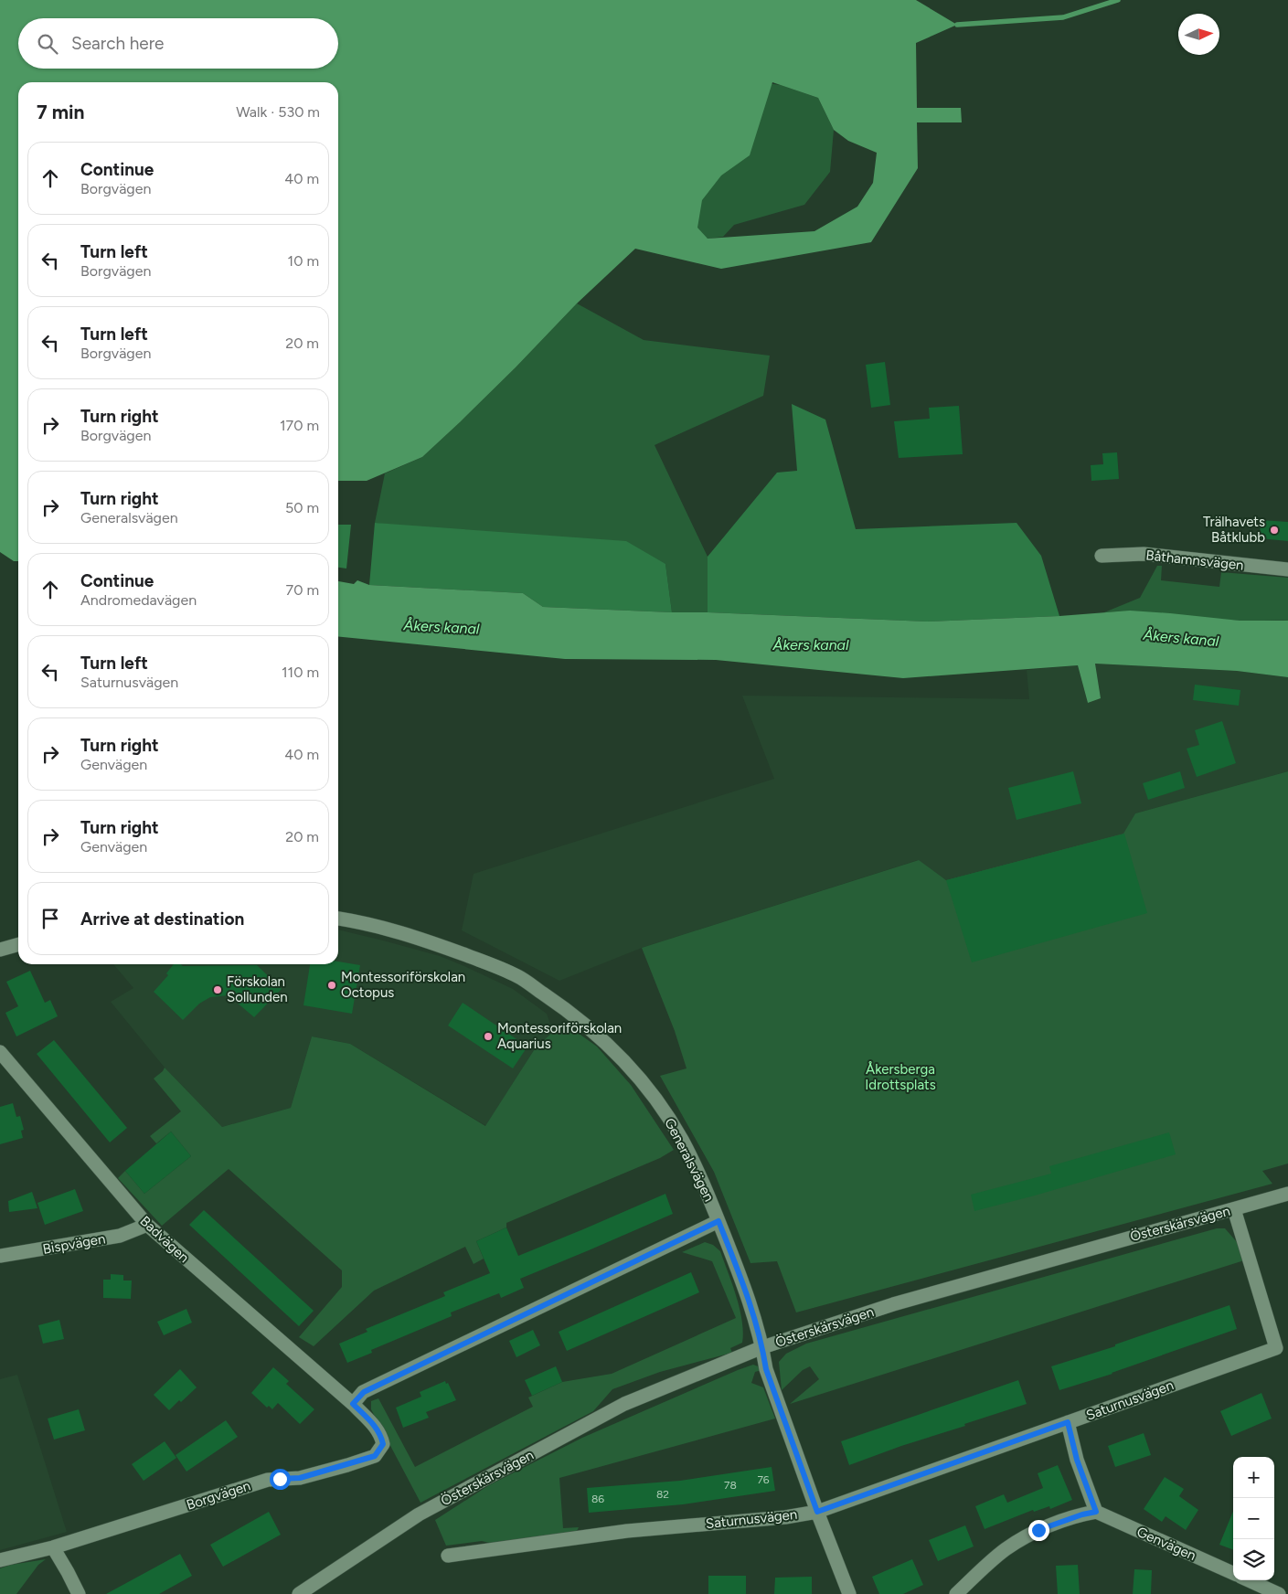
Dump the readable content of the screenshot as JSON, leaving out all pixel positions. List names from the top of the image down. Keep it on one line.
{"streets":{"street":["Båthamnsvägen","Generalsvägen","Österskärsvägen","Badvägen","Bispvägen","Saturnusvägen","Borgvägen","Genvägen"]},"crossings":[["Generalsvägen","Österskärsvägen"],["Generalsvägen","Saturnusvägen"],["Österskärsvägen","Saturnusvägen"],["Badvägen","Bispvägen"],["Badvägen","Borgvägen"]],"water":["Åkers kanal"],"parks":["Åkersberga Idrottsplats"],"places":["Trälhavets Båtklubb","Montessoriförskolan Octopus","Förskolan Sollunden","Montessoriförskolan Aquarius"],"house_numbers":["76","78","82","86"],"north":"right","page":{"search":"Search here","heading":["7 min","Walk · 530 m"],"list":[["Continue","Borgvägen","40 m"],["Turn left","Borgvägen","10 m"],["Turn left","Borgvägen","20 m"],["Turn right","Borgvägen","170 m"],["Turn right","Generalsvägen","50 m"],["Continue","Andromedavägen","70 m"],["Turn left","Saturnusvägen","110 m"],["Turn right","Genvägen","40 m"],["Turn right","Genvägen","20 m"],"Arrive at destination"],"map_buttons":["+","−"]}}
